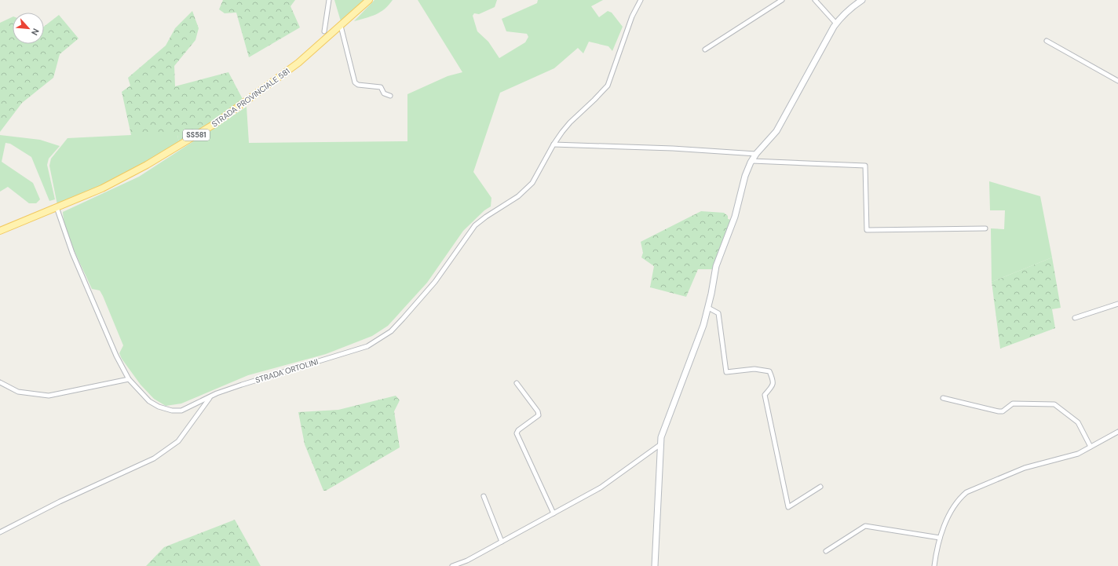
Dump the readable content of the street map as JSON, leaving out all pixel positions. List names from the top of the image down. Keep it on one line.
{"streets":{"main road":["STRADA PROVINCIALE 581","SS581"],"street":["STRADA ORTOLINI"]},"crossings":[["STRADA PROVINCIALE 581","STRADA ORTOLINI"]],"north":"bottom right"}
